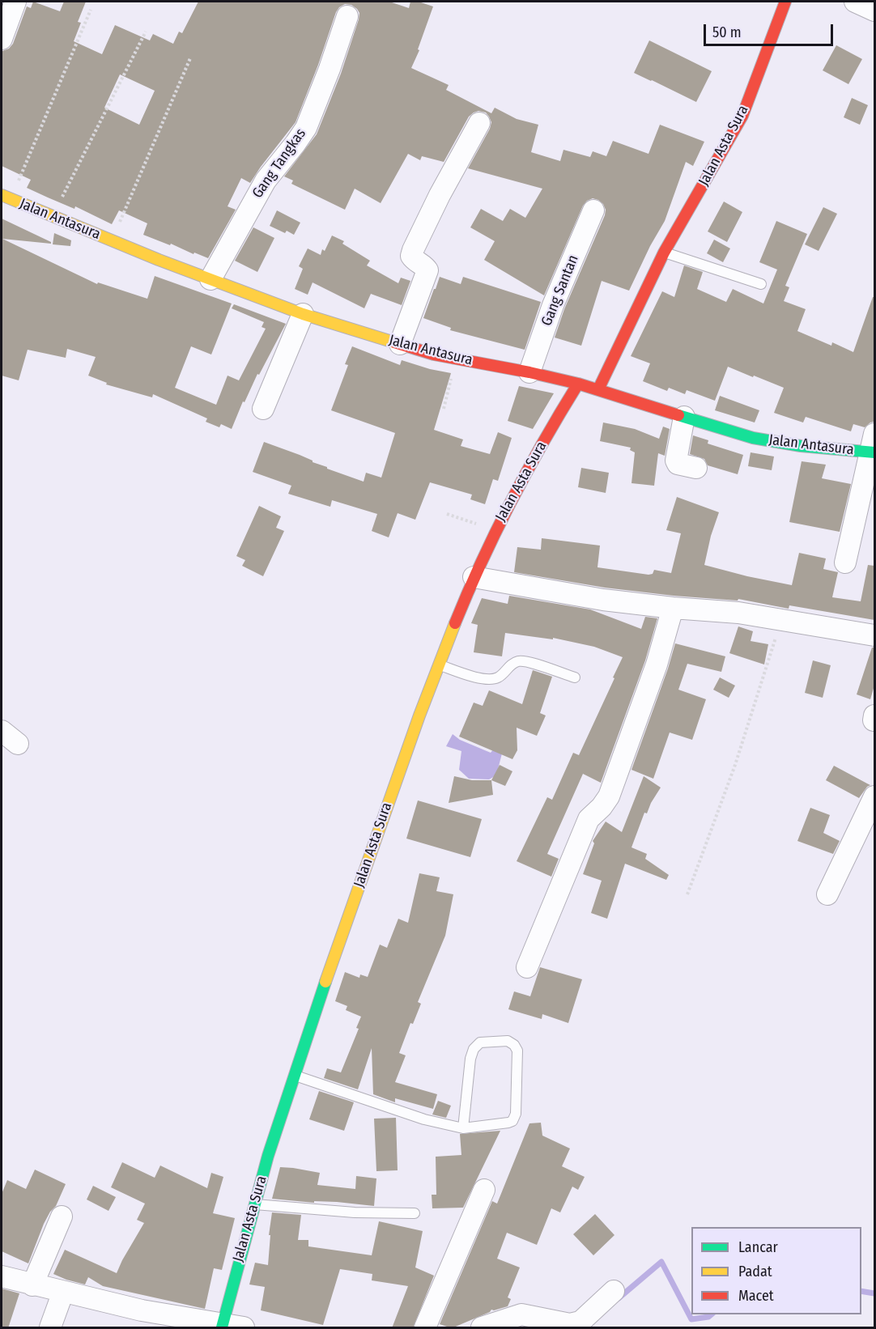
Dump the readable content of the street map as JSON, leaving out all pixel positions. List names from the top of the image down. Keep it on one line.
{"streets":{"street":["Jalan Asta Sura","Gang Tangkas","Jalan Antasura","Gang Santan"]},"crossings":[["Jalan Asta Sura","Jalan Antasura"],["Gang Tangkas","Jalan Antasura"],["Jalan Antasura","Gang Santan"]],"legend":["Lancar","Padat","Macet"],"scale_bar":"50 m"}
